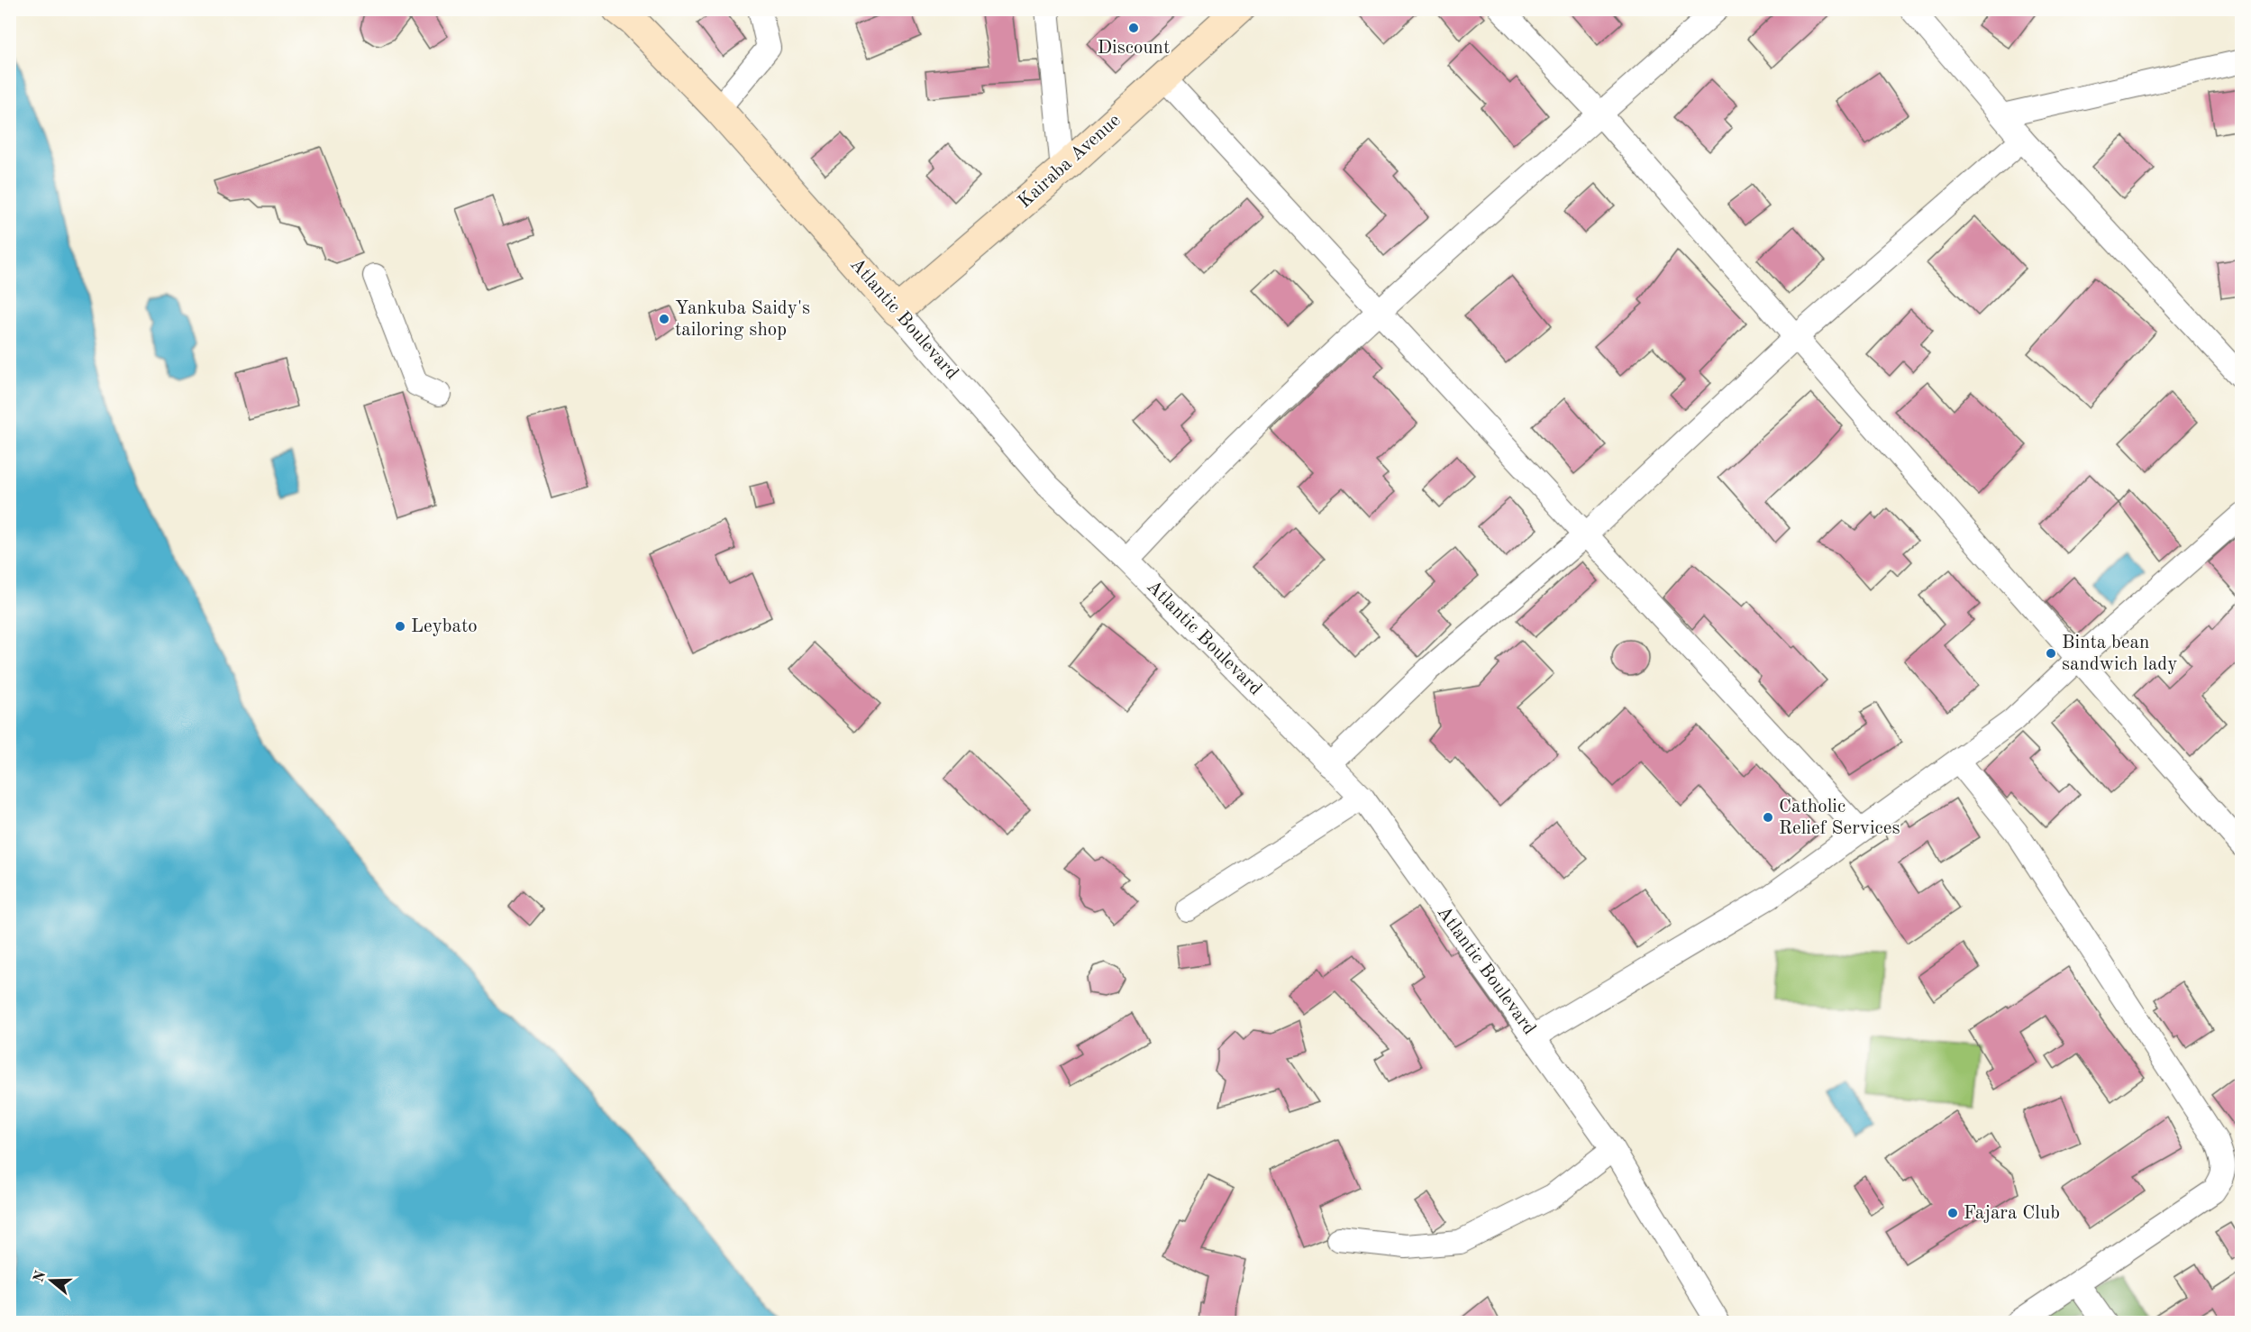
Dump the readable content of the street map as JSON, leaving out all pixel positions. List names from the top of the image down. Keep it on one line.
{"streets":{"street":["Kairaba Avenue","Atlantic Boulevard"]},"crossings":[["Kairaba Avenue","Atlantic Boulevard"]],"places":["Discount","Yankuba Saidy's tailoring shop","Leybato","Binta bean sandwich lady","Catholic Relief Services","Fajara Club"],"north":"left"}
